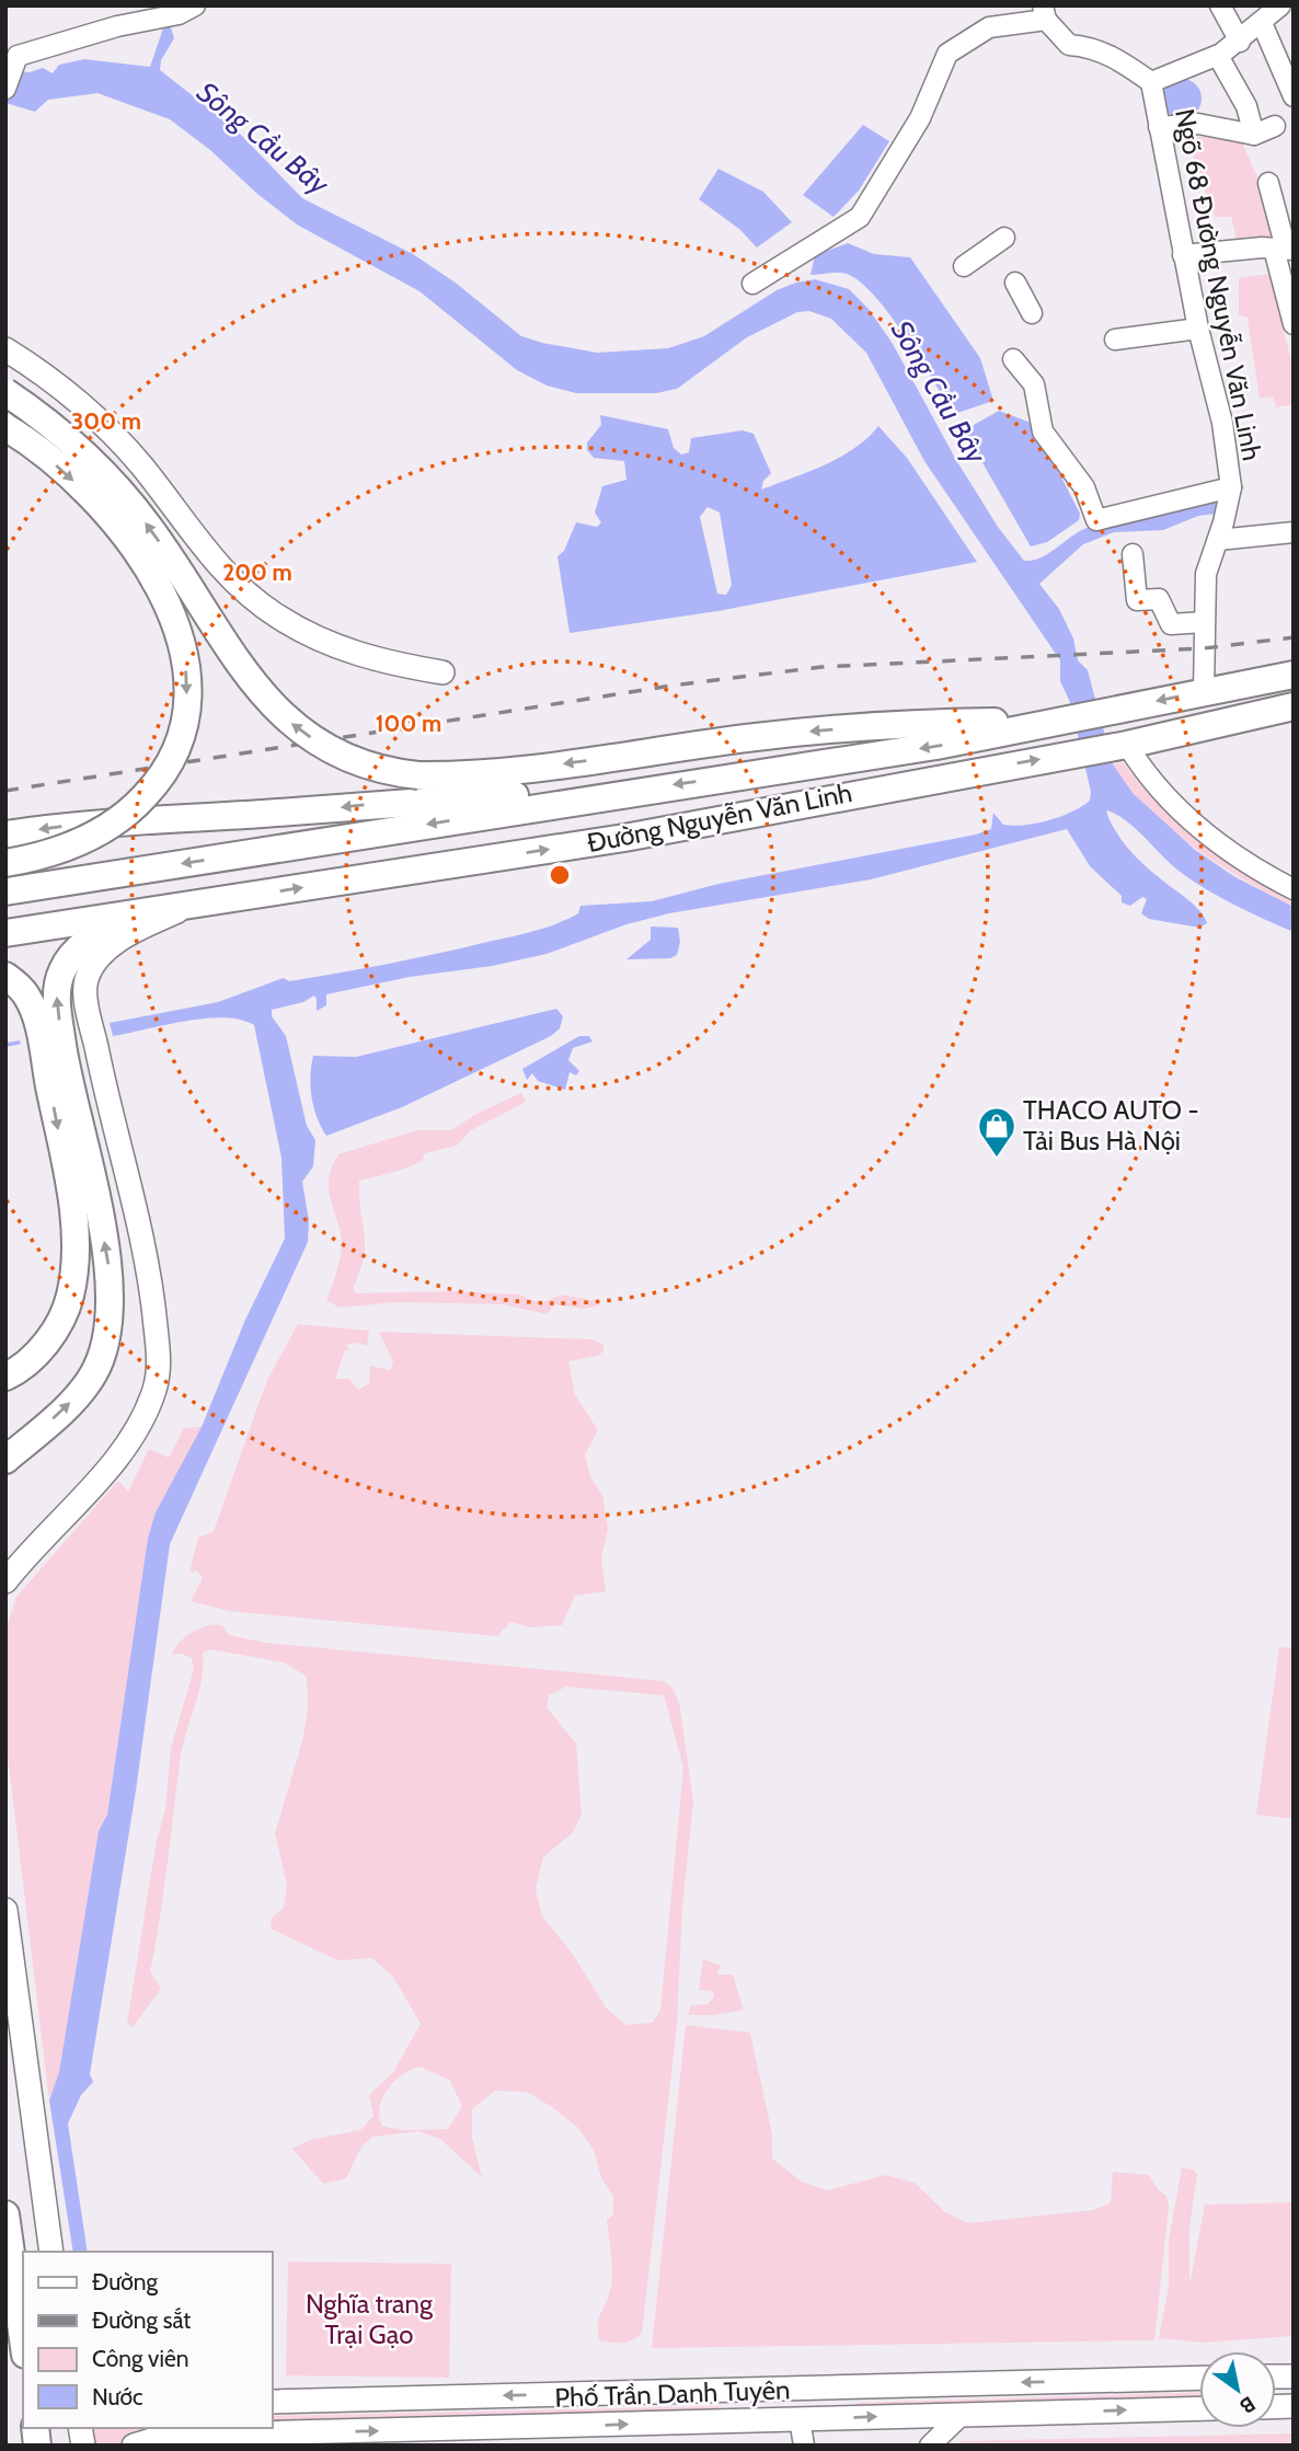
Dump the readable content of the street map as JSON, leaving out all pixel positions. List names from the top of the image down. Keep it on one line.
{"streets":{"highway":["Đường Nguyễn Văn Linh"],"main road":["Phố Trần Danh Tuyên"],"street":["Ngõ 68 Đường Nguyễn Văn Linh"]},"crossings":[["Ngõ 68 Đường Nguyễn Văn Linh","Đường Nguyễn Văn Linh"]],"water":["Sông Cầu Bây"],"parks":["Nghĩa trang Trại Gạo"],"places":{"shop":["THACO AUTO - Tải Bus Hà Nội"]},"legend":["Đường","Đường sắt","Công viên","Nước"],"north":"bottom right","rings":["300 m","200 m","100 m"]}
